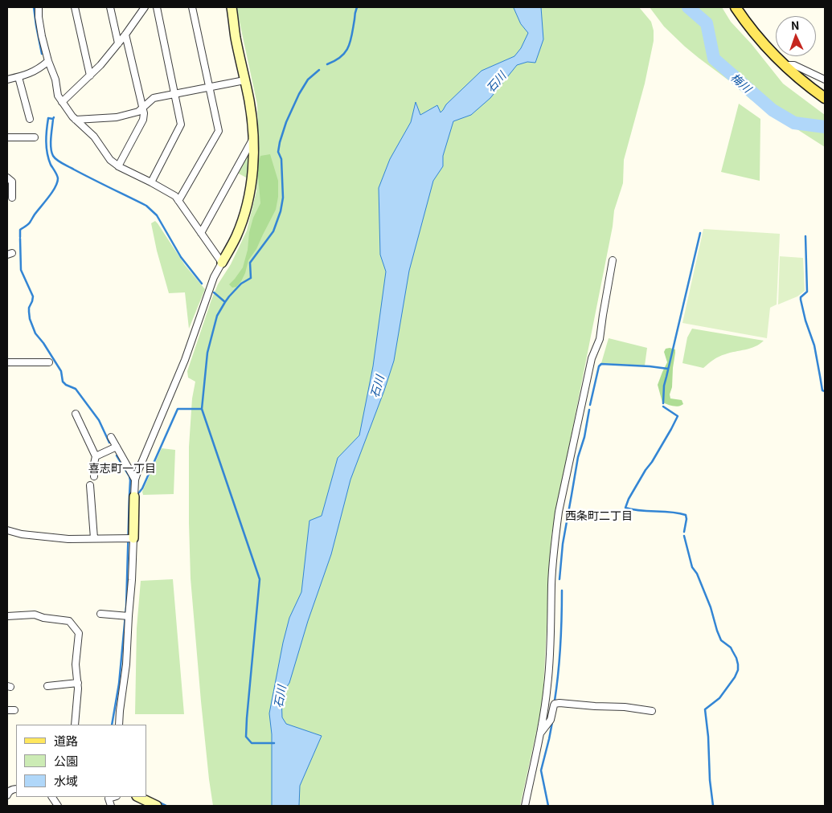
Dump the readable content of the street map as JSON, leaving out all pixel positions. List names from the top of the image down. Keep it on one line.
{"districts":["喜志町一丁目","西条町二丁目"],"water":["石川","梅川"],"legend":["道路","公園","水域"],"north":"top"}
